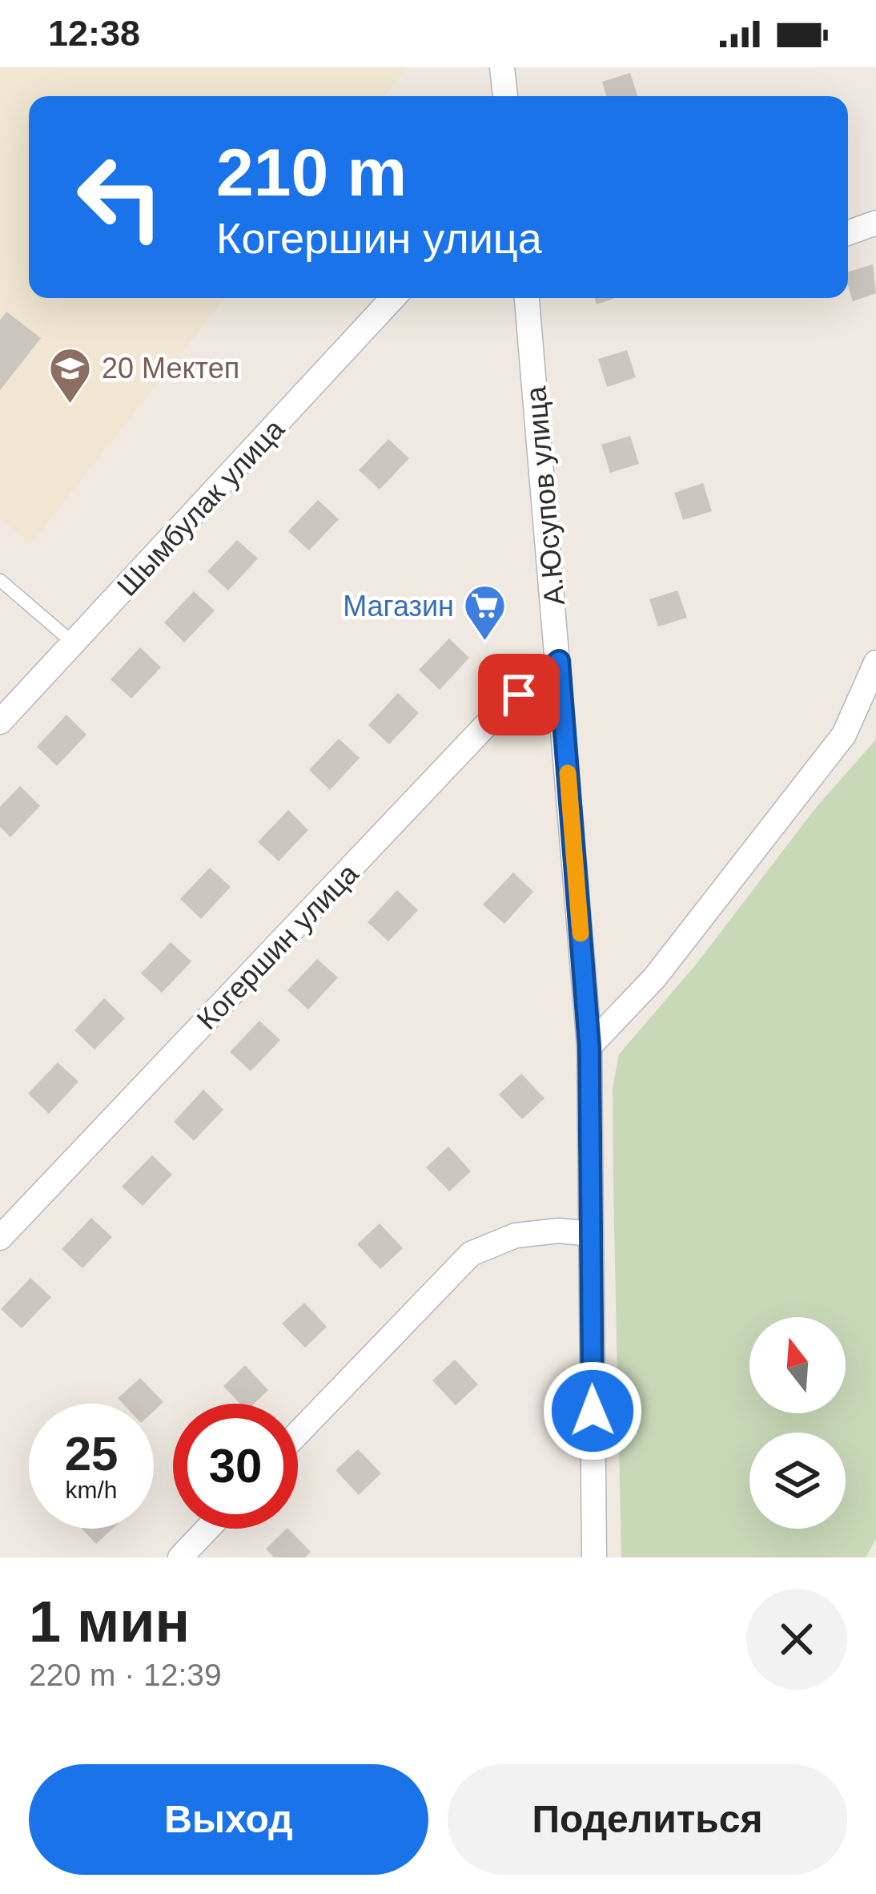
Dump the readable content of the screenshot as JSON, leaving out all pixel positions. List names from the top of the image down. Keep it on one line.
{"streets":{"street":["А.Юсупов улица","Шымбулак улица","Когершин улица"]},"crossings":[["А.Юсупов улица","Когершин улица"]],"places":{"school or university":["20 Мектеп"],"supermarket":["Магазин"]},"north":"top","page":{"status":"12:38","turn":["210 m","Когершин улица"],"speed":"25 km/h","limit":"30","heading":["1 мин","220 m · 12:39"],"buttons":["Выход","Поделиться"]}}
